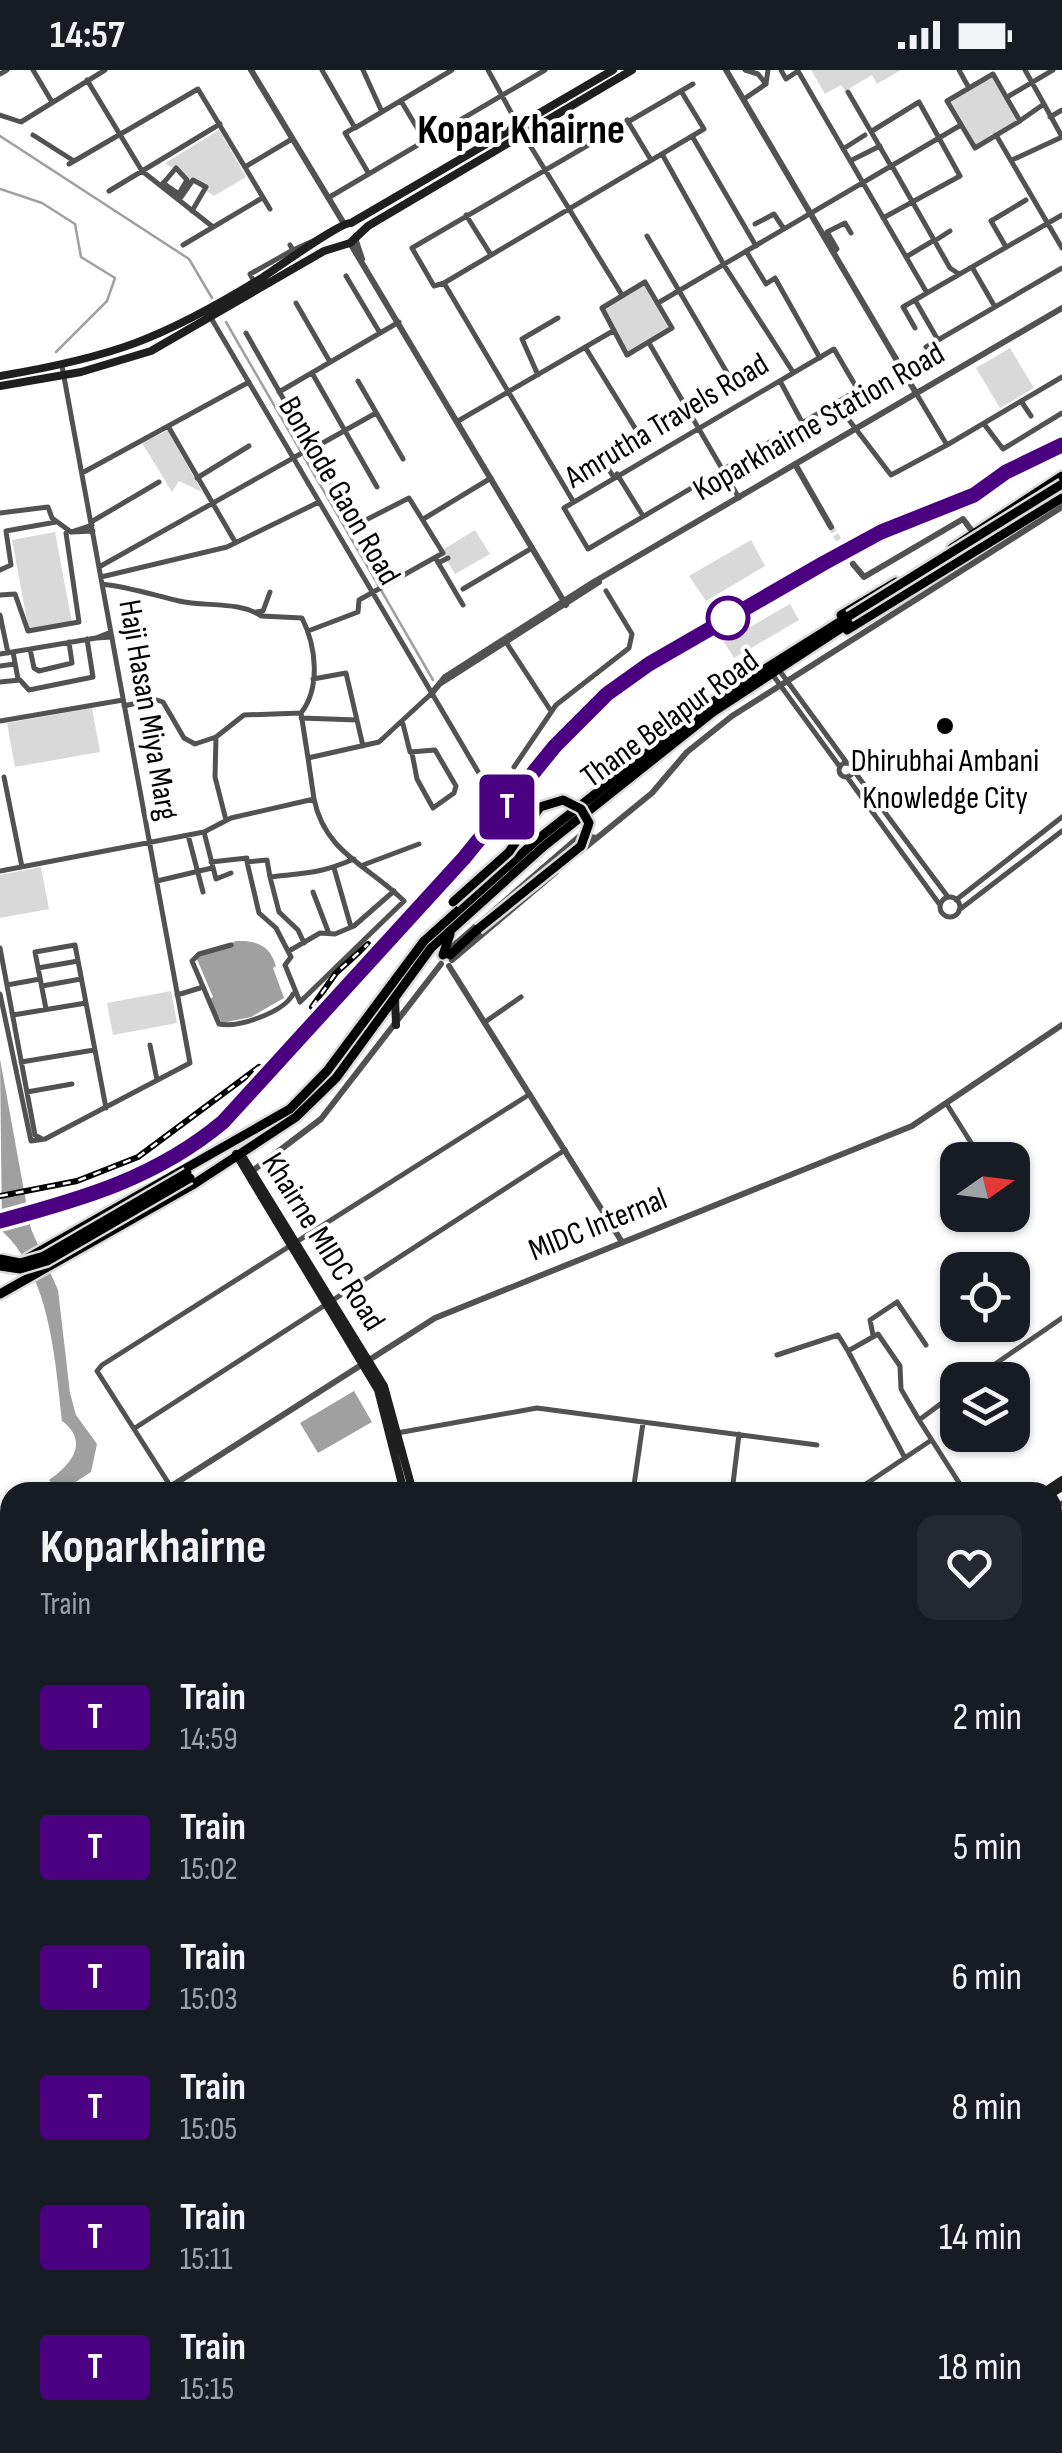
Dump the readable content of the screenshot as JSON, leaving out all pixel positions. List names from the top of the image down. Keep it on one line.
{"streets":{"main road":["Thane Belapur Road","Khairne MIDC Road"],"street":["Amrutha Travels Road","Koparkhairne Station Road","Bonkode Gaon Road","Haji Hasan Miya Marg","MIDC Internal"]},"crossings":[["Koparkhairne Station Road","Bonkode Gaon Road"],["Thane Belapur Road","Khairne MIDC Road"],["MIDC Internal","Khairne MIDC Road"]],"districts":["Kopar Khairne"],"places":["Dhirubhai Ambani Knowledge City"],"north":"right","page":{"status":"14:57","on_map":"T","heading":["Koparkhairne","Train"],"list":[{"mark":"T","name":"Train","note":"14:59","value":"2 min"},{"mark":"T","name":"Train","note":"15:02","value":"5 min"},{"mark":"T","name":"Train","note":"15:03","value":"6 min"},{"mark":"T","name":"Train","note":"15:05","value":"8 min"},{"mark":"T","name":"Train","note":"15:11","value":"14 min"},{"mark":"T","name":"Train","note":"15:15","value":"18 min"}]}}
